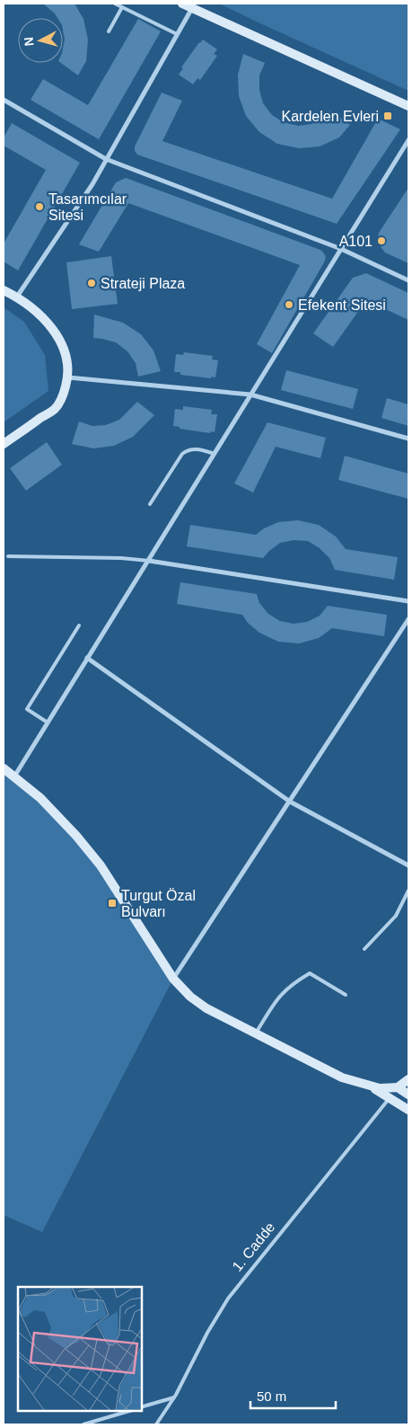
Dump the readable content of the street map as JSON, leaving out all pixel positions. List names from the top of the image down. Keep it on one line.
{"streets":{"lane":["1. Cadde"]},"places":{"transit":["Kardelen Evleri","Turgut Özal Bulvarı"],"other":["Tasarımcılar Sitesi","A101","Strateji Plaza","Efekent Sitesi"]},"scale_bar":"50 m","north":"left"}
